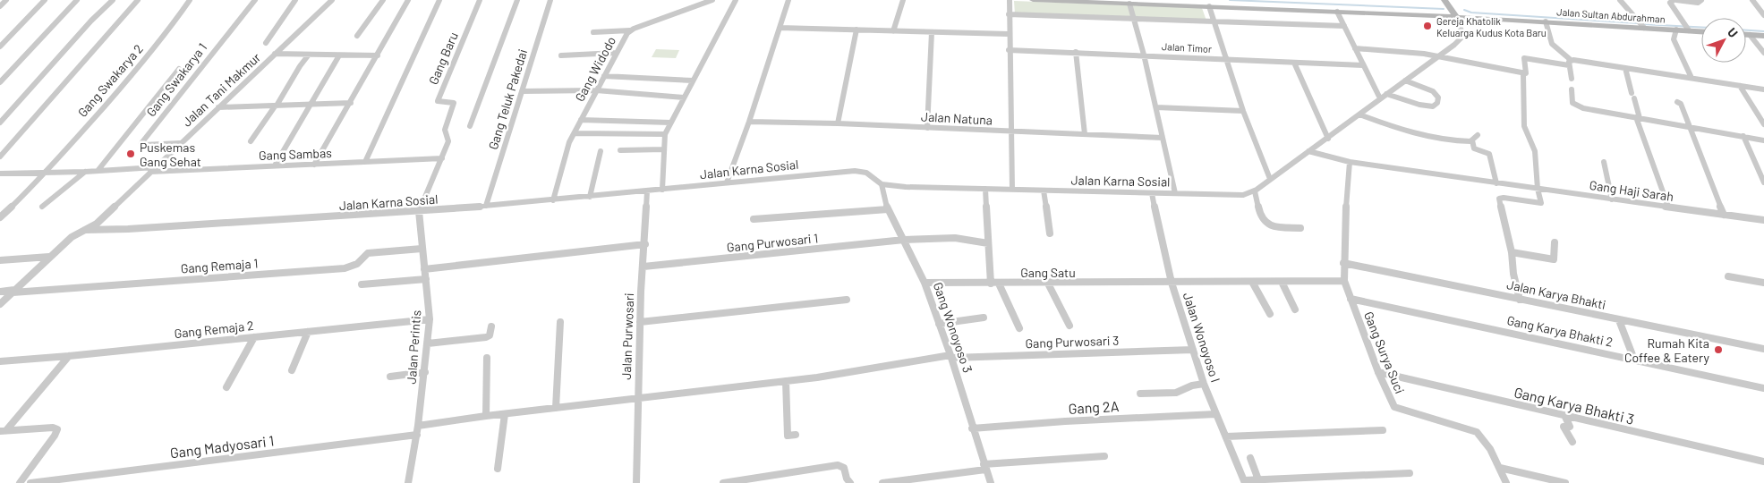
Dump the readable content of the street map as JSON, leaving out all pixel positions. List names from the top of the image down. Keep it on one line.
{"streets":{"street":["Jalan Sultan Abdurahman","Jalan Timor","Gang Baru","Gang Widodo","Gang Swakarya 1","Gang Swakarya 2","Jalan Tani Makmur","Gang Teluk Pakedai","Jalan Natuna","Gang Sambas","Jalan Karna Sosial","Gang Haji Sarah","Gang Purwosari 1","Gang Remaja 1","Gang Satu","Jalan Karya Bhakti","Gang Wonoyoso 3","Gang Remaja 2","Gang Karya Bhakti 2","Jalan Purwosari","Jalan Wonoyoso I","Gang Purwosari 3","Jalan Perintis","Gang Surya Suci","Gang Karya Bhakti 3","Gang 2A","Gang Madyosari 1"]},"crossings":[["Gang Baru","Gang Sambas"],["Gang Baru","Jalan Karna Sosial"],["Gang Baru","Jalan Perintis"],["Gang Widodo","Jalan Karna Sosial"],["Gang Swakarya 1","Jalan Tani Makmur"],["Gang Swakarya 2","Gang Sambas"],["Jalan Tani Makmur","Gang Sambas"],["Jalan Tani Makmur","Jalan Karna Sosial"],["Jalan Tani Makmur","Gang Remaja 1"],["Gang Teluk Pakedai","Jalan Karna Sosial"],["Jalan Karna Sosial","Gang Wonoyoso 3"],["Jalan Karna Sosial","Jalan Purwosari"],["Jalan Karna Sosial","Jalan Wonoyoso I"],["Jalan Karna Sosial","Jalan Perintis"],["Gang Haji Sarah","Gang Surya Suci"],["Gang Purwosari 1","Gang Wonoyoso 3"],["Gang Purwosari 1","Jalan Purwosari"],["Gang Remaja 1","Jalan Perintis"],["Gang Satu","Gang Wonoyoso 3"],["Gang Satu","Jalan Wonoyoso I"],["Gang Satu","Gang Surya Suci"],["Jalan Karya Bhakti","Gang Surya Suci"],["Gang Wonoyoso 3","Gang Purwosari 3"],["Gang Wonoyoso 3","Gang 2A"],["Gang Remaja 2","Jalan Perintis"],["Gang Karya Bhakti 2","Gang Surya Suci"],["Jalan Purwosari","Gang Purwosari 3"],["Jalan Wonoyoso I","Gang Purwosari 3"],["Jalan Wonoyoso I","Gang 2A"],["Gang Purwosari 3","Jalan Perintis"],["Jalan Perintis","Gang Madyosari 1"],["Gang Surya Suci","Gang Karya Bhakti 3"]],"places":["Gereja Khatolik Keluarga Kudus Kota Baru","Puskemas Gang Sehat","Rumah Kita Coffee & Eatery"],"north":"top right"}
